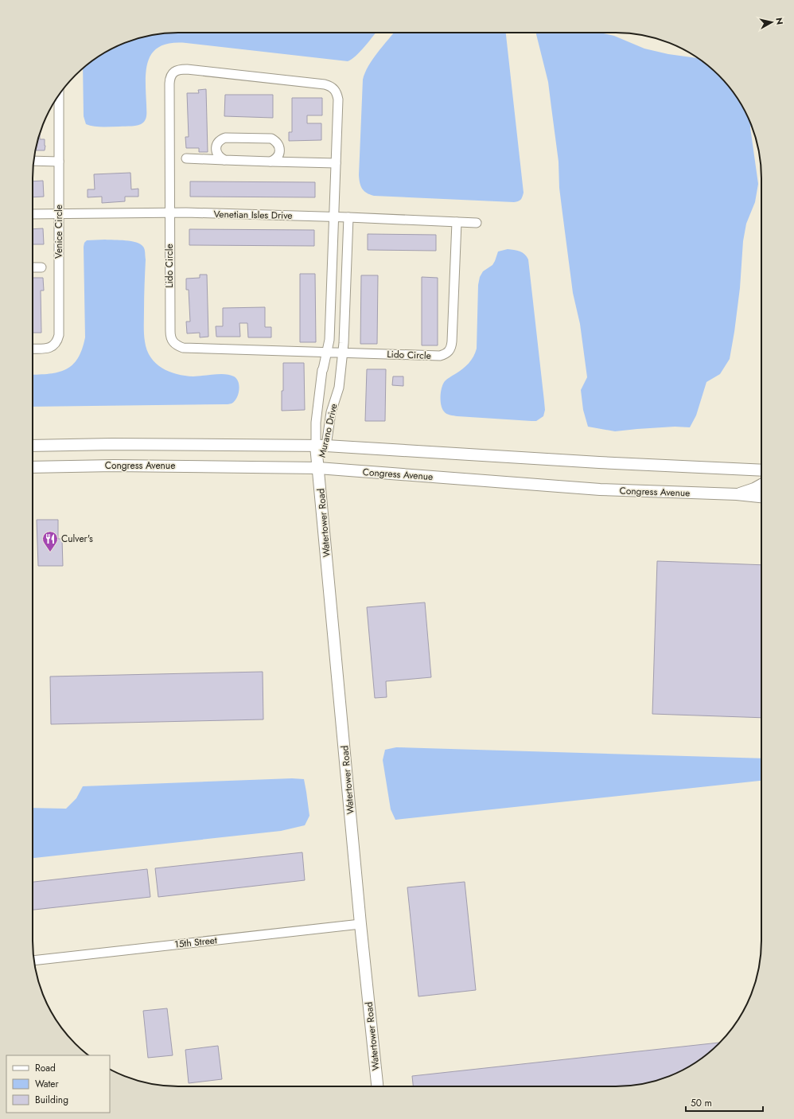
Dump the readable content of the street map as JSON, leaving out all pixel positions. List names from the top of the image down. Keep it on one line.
{"streets":{"street":["Venetian Isles Drive","Venice Circle","Lido Circle","Murano Drive","Congress Avenue","Watertower Road","15th Street"]},"crossings":[["Venetian Isles Drive","Venice Circle"],["Venetian Isles Drive","Lido Circle"],["Venetian Isles Drive","Murano Drive"],["Lido Circle","Murano Drive"],["Murano Drive","Congress Avenue"],["Murano Drive","Watertower Road"],["Congress Avenue","Watertower Road"],["Watertower Road","15th Street"]],"places":{"restaurant":["Culver's"]},"legend":["Road","Water","Building"],"scale_bar":"50 m","north":"right"}
